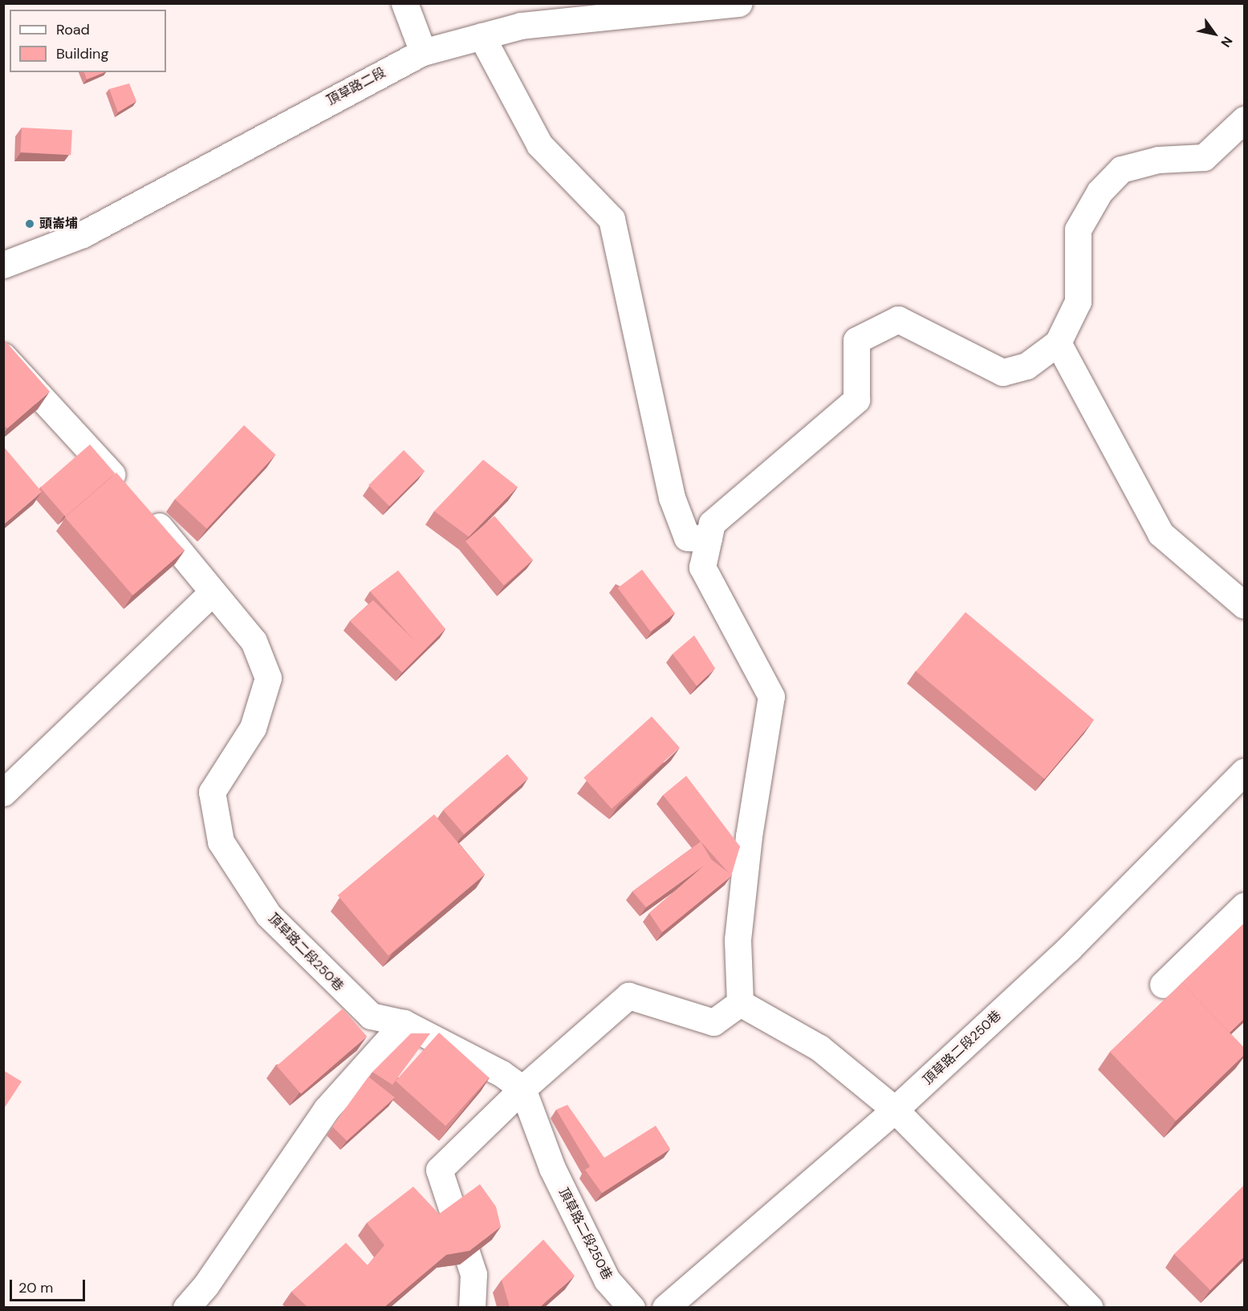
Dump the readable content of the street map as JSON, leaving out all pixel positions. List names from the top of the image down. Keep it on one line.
{"streets":{"street":["頂草路二段","頂草路二段250巷"]},"places":["頭崙埔"],"legend":["Road","Building"],"scale_bar":"20 m","north":"bottom right"}
